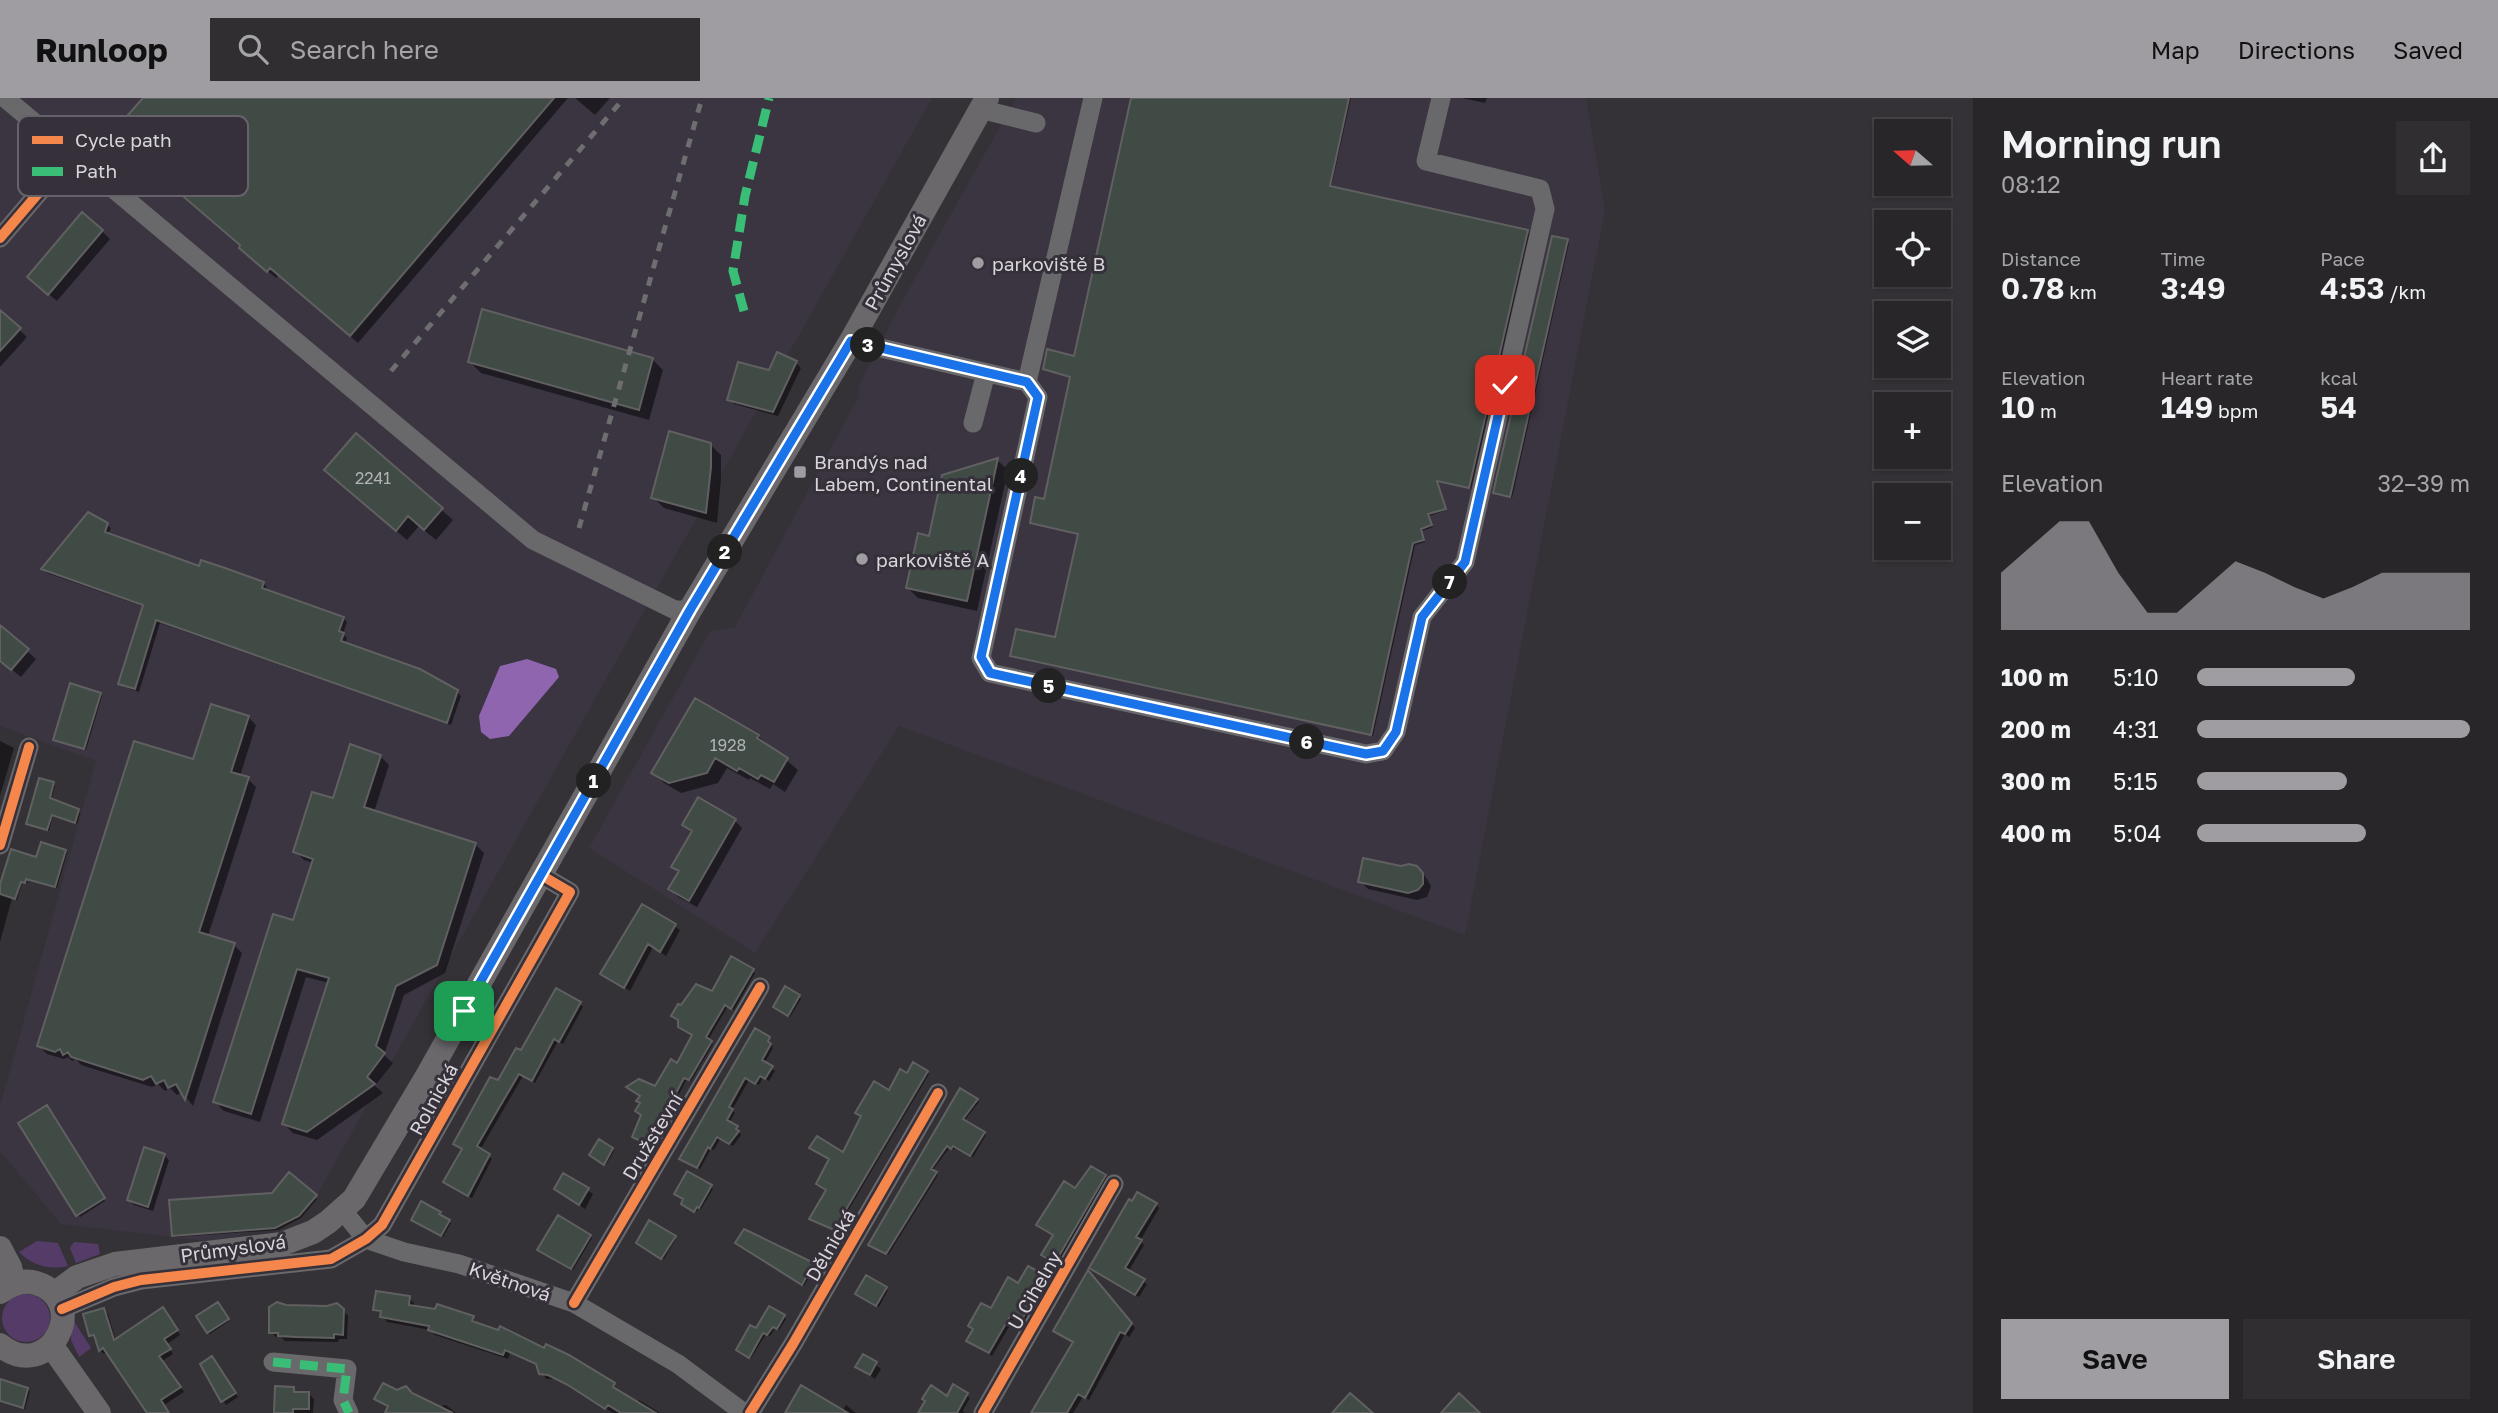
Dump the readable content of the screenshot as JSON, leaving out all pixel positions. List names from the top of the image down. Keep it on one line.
{"streets":{"main road":["Průmyslová"],"street":["Rolnická","Družstevní","Dělnická","Květnová","U Cihelny"]},"crossings":[["Průmyslová","Rolnická"],["Rolnická","Květnová"],["Družstevní","Květnová"]],"places":{"other":["parkoviště B","parkoviště A"],"transit":["Brandýs nad Labem, Continental"]},"house_numbers":["2241","1928"],"legend":["Cycle path","Path"],"north":"left","page":{"header":"Runloop","search":"Search here","nav":["Map","Directions","Saved"],"heading":["Morning run","08:12"],"map_buttons":["+","−"],"stats":[["Distance","0.78 km"],["Time","3:49"],["Pace","4:53 /km"],["Elevation","10 m"],["Heart rate","149 bpm"],["kcal","54"]],"pins":["3","4","2","7","5","6","1"],"chart":["Elevation","32–39 m"],"list":[{"name":"100 m","note":"5:10"},{"name":"200 m","note":"4:31"},{"name":"300 m","note":"5:15"},{"name":"400 m","note":"5:04"}],"buttons":["Save","Share"]}}
